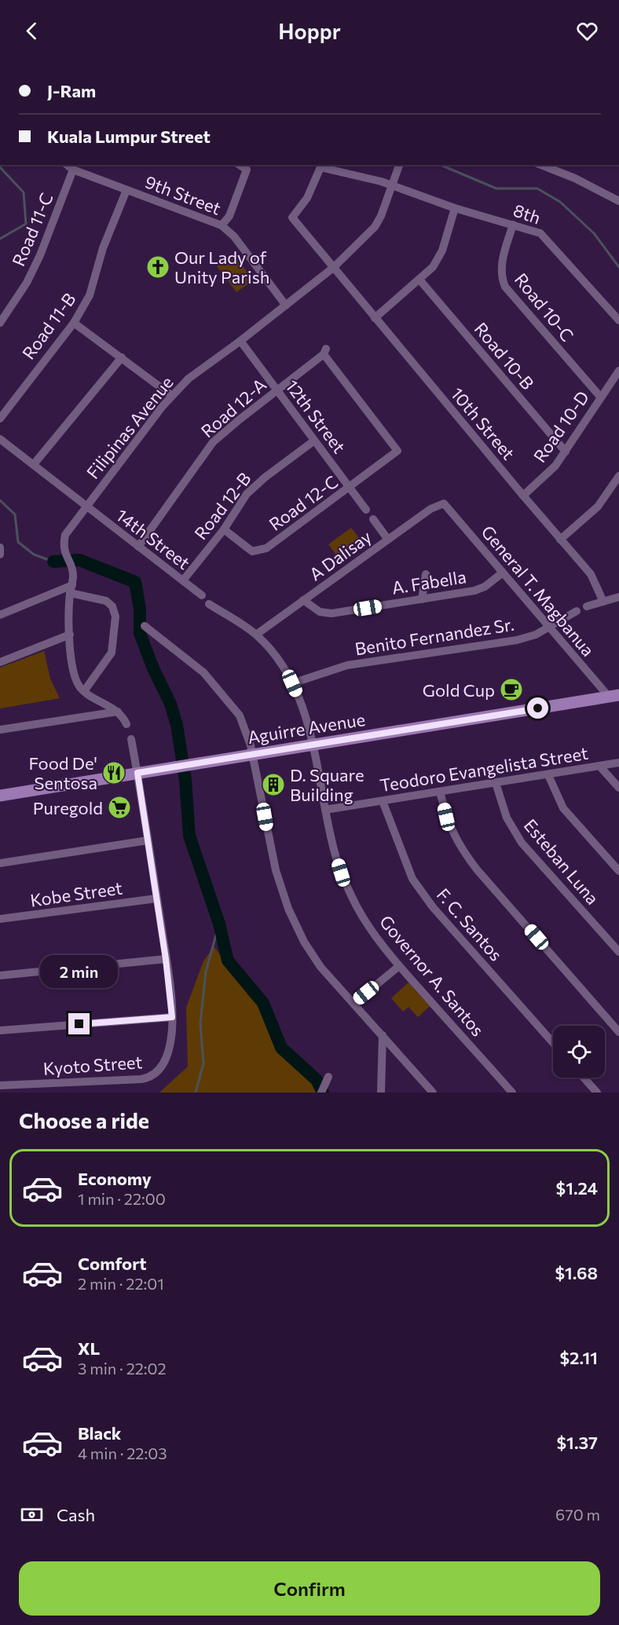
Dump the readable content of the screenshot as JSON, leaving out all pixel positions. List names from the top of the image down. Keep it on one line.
{"streets":{"street":["9th Street","8th","Road 11-C","Road 10-C","Road 11-B","Road 10-B","Road 12-A","12th Street","10th Street","Road 10-D","Filipinas Avenue","Road 12-C","Road 12-B","14th Street","A Dalisay","A. Fabella","General T. Magbanua","Benito Fernandez Sr.","Aguirre Avenue","Teodoro Evangelista Street","Esteban Luna","Kobe Street","F. C. Santos","Governor A. Santos","Kyoto Street"]},"crossings":[["9th Street","Road 11-C"],["9th Street","Road 11-B"],["9th Street","Filipinas Avenue"],["8th","Road 10-C"],["8th","10th Street"],["8th","Filipinas Avenue"],["Road 10-C","Road 10-D"],["Road 10-B","Road 10-D"],["Road 12-A","12th Street"],["Road 12-A","Road 12-C"],["Road 12-A","14th Street"],["12th Street","Filipinas Avenue"],["12th Street","Road 12-C"],["12th Street","Road 12-B"],["10th Street","Road 10-D"],["10th Street","Filipinas Avenue"],["Filipinas Avenue","14th Street"],["Road 12-C","Road 12-B"],["Road 12-B","14th Street"],["A Dalisay","A. Fabella"],["A Dalisay","General T. Magbanua"],["A Dalisay","Governor A. Santos"],["A. Fabella","General T. Magbanua"],["General T. Magbanua","Benito Fernandez Sr."],["General T. Magbanua","Aguirre Avenue"],["Benito Fernandez Sr.","Governor A. Santos"],["Aguirre Avenue","Governor A. Santos"],["Aguirre Avenue","Kyoto Street"],["Teodoro Evangelista Street","Esteban Luna"],["Teodoro Evangelista Street","F. C. Santos"],["Teodoro Evangelista Street","Governor A. Santos"],["Kobe Street","Kyoto Street"]],"places":{"church":["Our Lady of Unity Parish"],"cafe":["Gold Cup"],"restaurant":["Food De' Sentosa"],"building":["D. Square Building"],"supermarket":["Puregold"]},"page":{"header":"Hoppr","banner":["J-Ram","Kuala Lumpur Street"],"bubble":"2 min","heading":"Choose a ride","list":[{"name":"Economy","note":"1 min · 22:00","value":"$1.24"},{"name":"Comfort","note":"2 min · 22:01","value":"$1.68"},{"name":"XL","note":"3 min · 22:02","value":"$2.11"},{"name":"Black","note":"4 min · 22:03","value":"$1.37"}],"pay":["Cash","670 m"],"buttons":"Confirm"}}
